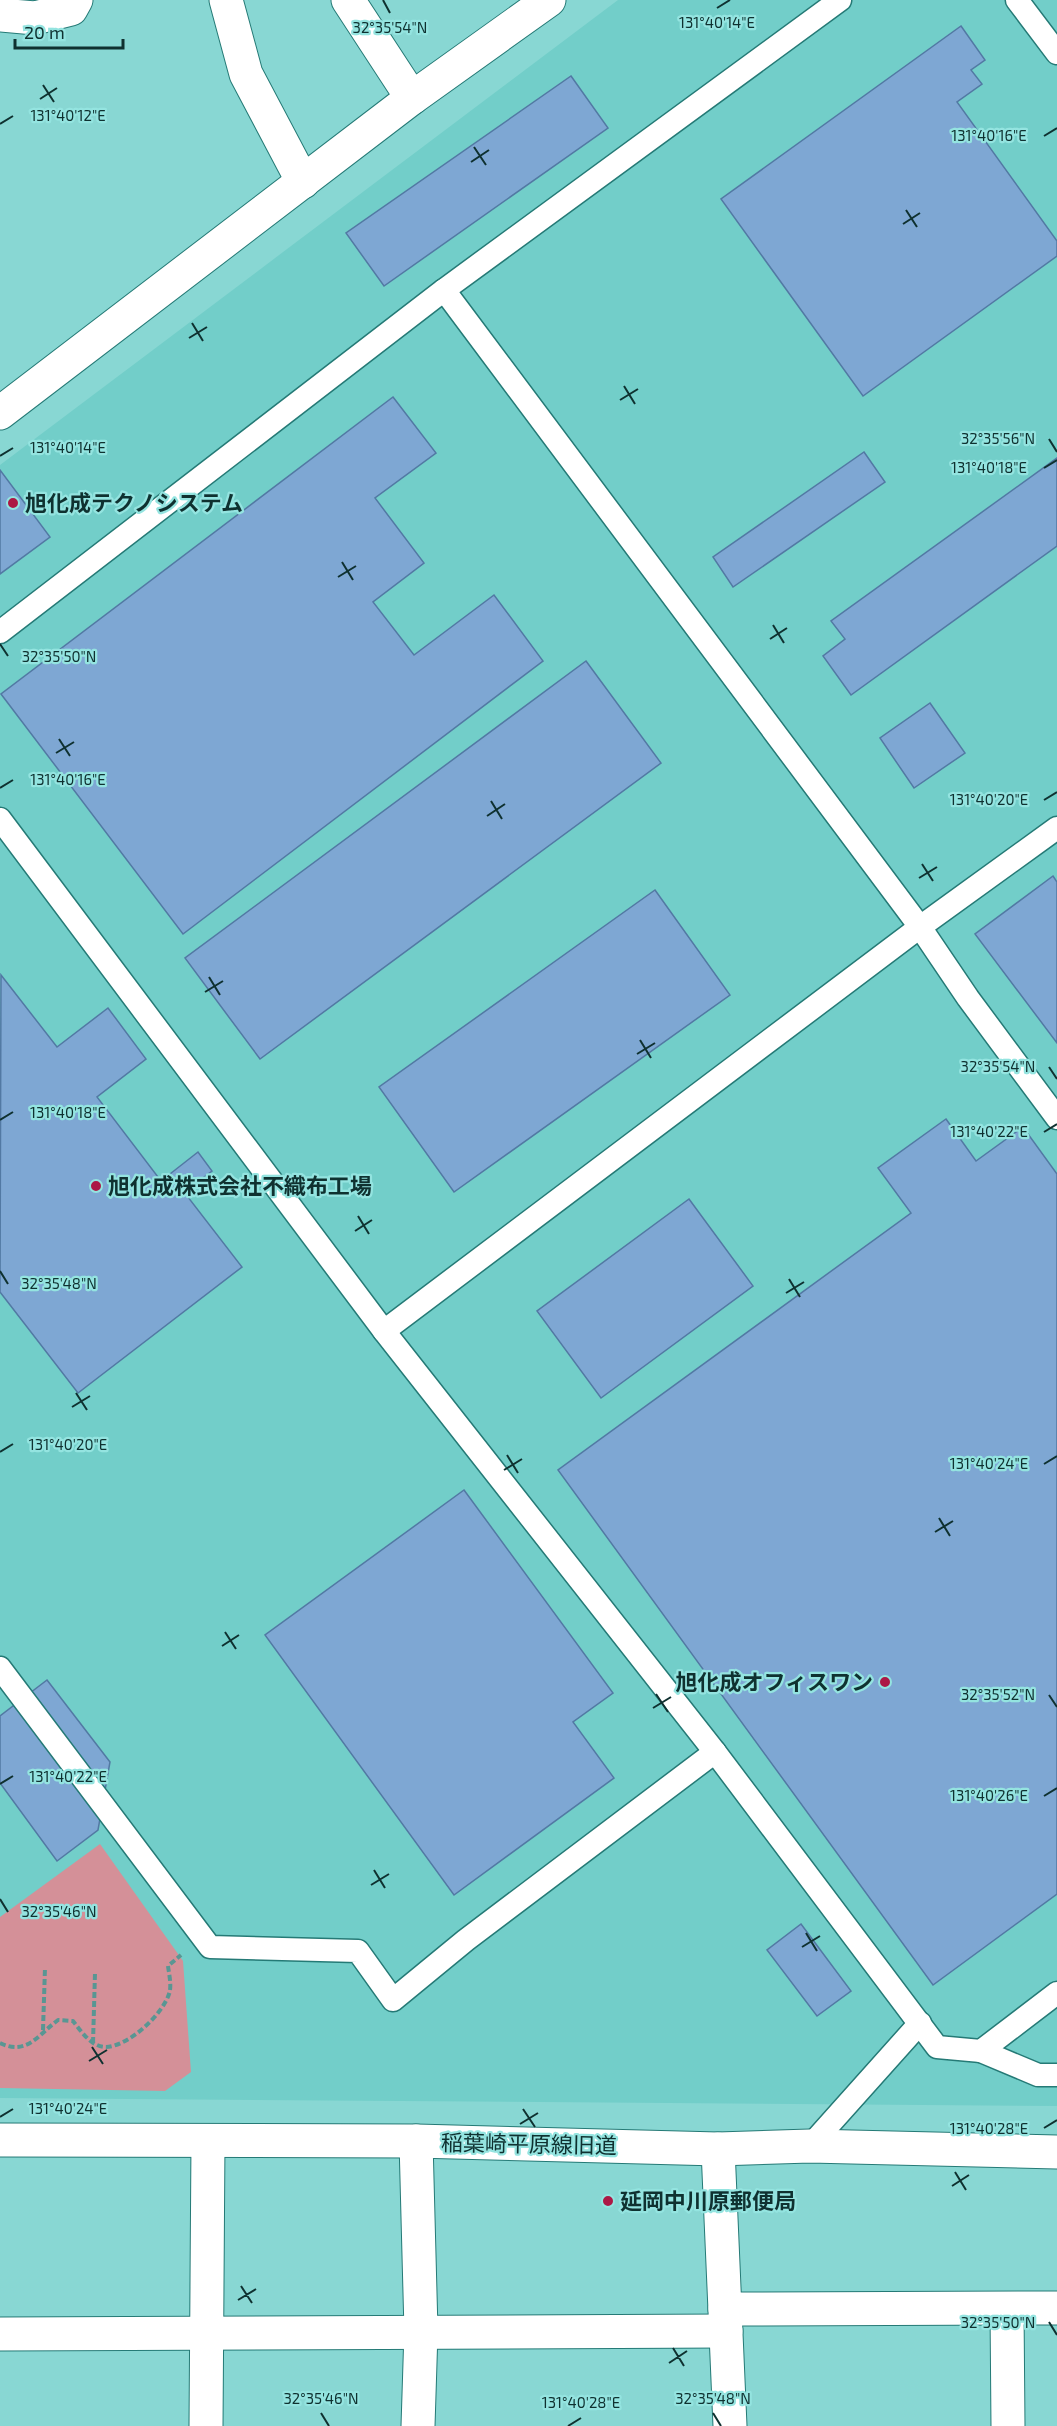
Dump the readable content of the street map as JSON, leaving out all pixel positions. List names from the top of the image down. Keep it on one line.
{"streets":{"street":["稲葉崎平原線旧道"]},"places":["旭化成テクノシステム","旭化成株式会社不織布工場","旭化成オフィスワン","延岡中川原郵便局"],"scale_bar":"20 m","coordinates":["131°40'14\"E","32°35'54\"N","131°40'12\"E","131°40'16\"E","32°35'56\"N","131°40'18\"E","32°35'50\"N","131°40'20\"E","131°40'22\"E","32°35'48\"N","131°40'24\"E","32°35'52\"N","131°40'26\"E","32°35'46\"N","131°40'28\"E"]}
